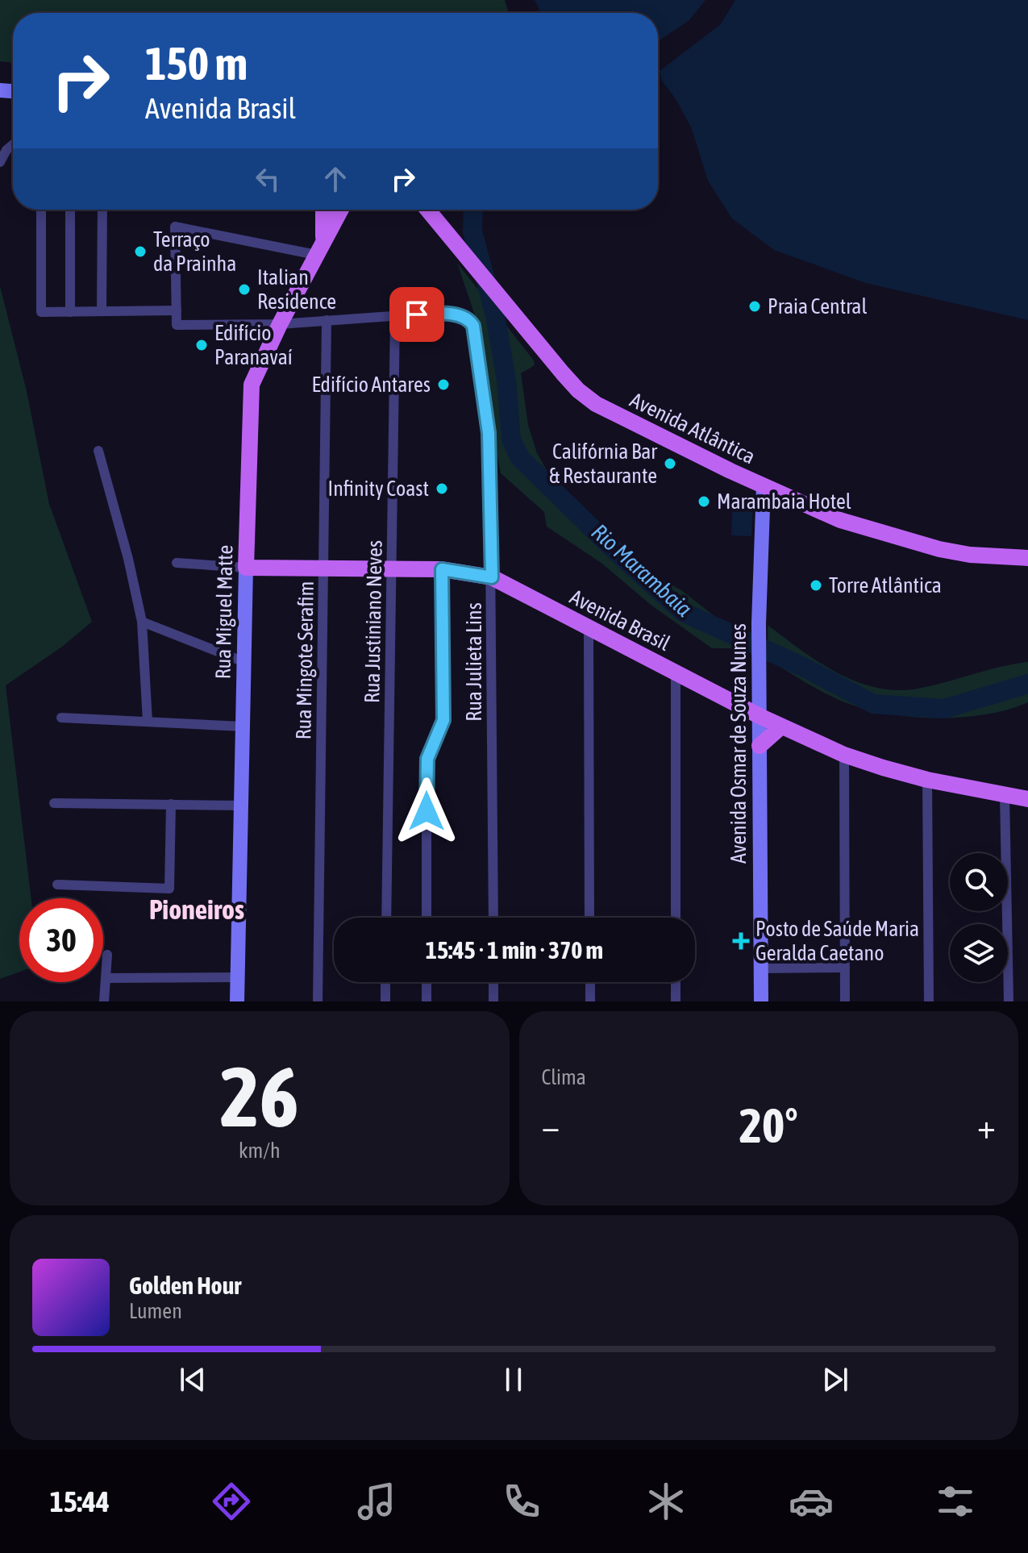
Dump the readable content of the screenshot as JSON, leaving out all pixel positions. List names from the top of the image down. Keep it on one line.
{"streets":{"main road":["Avenida Atlântica","Rua Miguel Matte","Avenida Brasil"],"street":["Rua Justiniano Neves","Rua Mingote Serafim","Rua Julieta Lins","Avenida Osmar de Souza Nunes"]},"crossings":[["Avenida Atlântica","Avenida Osmar de Souza Nunes"],["Rua Miguel Matte","Avenida Brasil"],["Avenida Brasil","Rua Justiniano Neves"],["Avenida Brasil","Rua Mingote Serafim"],["Avenida Brasil","Rua Julieta Lins"],["Avenida Brasil","Avenida Osmar de Souza Nunes"],["Rua Justiniano Neves","Rua Julieta Lins"]],"districts":["Pioneiros"],"water":["Rio Marambaia"],"places":{"other":["Terraço da Prainha","Italian Residence","Praia Central","Edifício Paranavaí","Edifício Antares","Califórnia Bar & Restaurante","Infinity Coast","Marambaia Hotel","Torre Atlântica"],"health":["Posto de Saúde Maria Geralda Caetano"]},"page":{"turn":["150 m","Avenida Brasil"],"limit":"30","trip":"15:45 · 1 min · 370 m","tile":[["26","km/h"],"Clima"],"heat":["−","20°","+"],"song":["Golden Hour","Lumen"],"tabs":"15:44"}}
